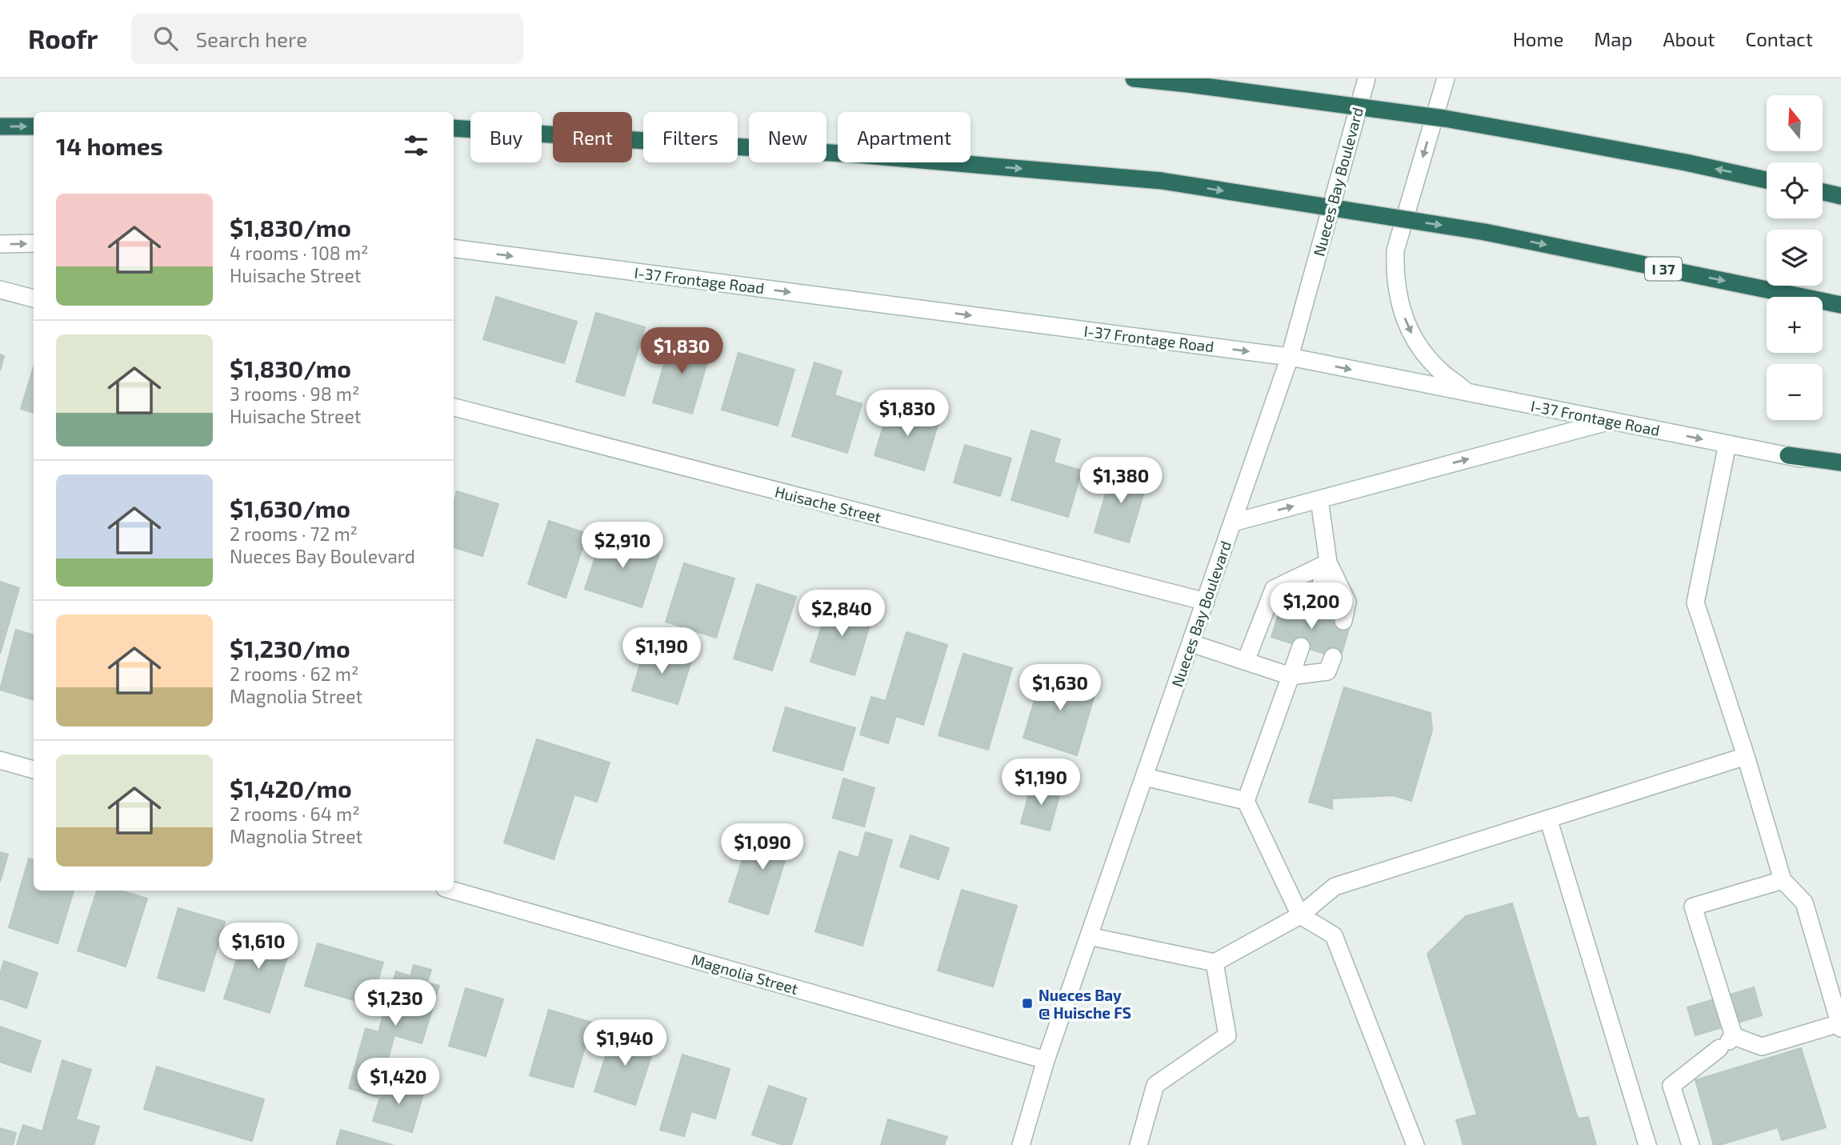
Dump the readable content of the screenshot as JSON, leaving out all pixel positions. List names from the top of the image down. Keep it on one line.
{"streets":{"highway":["I 37"],"street":["Nueces Bay Boulevard","I-37 Frontage Road","Huisache Street","Magnolia Street"]},"crossings":[["Nueces Bay Boulevard","I-37 Frontage Road"],["Nueces Bay Boulevard","Huisache Street"],["Nueces Bay Boulevard","Magnolia Street"]],"one_way":["I-37 Frontage Road"],"places":{"transit":["Nueces Bay @ Huische FS"]},"north":"top","page":{"header":"Roofr","search":"Search here","nav":["Home","Map","About","Contact"],"map_buttons":["+","−"],"chip":["Buy","Rent","Filters","New","Apartment"],"heading":"14 homes","list":[{"name":"$1,830/mo","note":"4 rooms · 108 m² · Huisache Street"},{"name":"$1,830/mo","note":"3 rooms · 98 m² · Huisache Street"},{"name":"$1,630/mo","note":"2 rooms · 72 m² · Nueces Bay Boulevard"},{"name":"$1,230/mo","note":"2 rooms · 62 m² · Magnolia Street"},{"name":"$1,420/mo","note":"2 rooms · 64 m² · Magnolia Street"}],"price":["$1,830","$1,830","$1,380","$2,910","$1,200","$2,840","$1,190","$1,630","$1,190","$1,090","$1,610","$1,230","$1,940","$1,420"]}}
